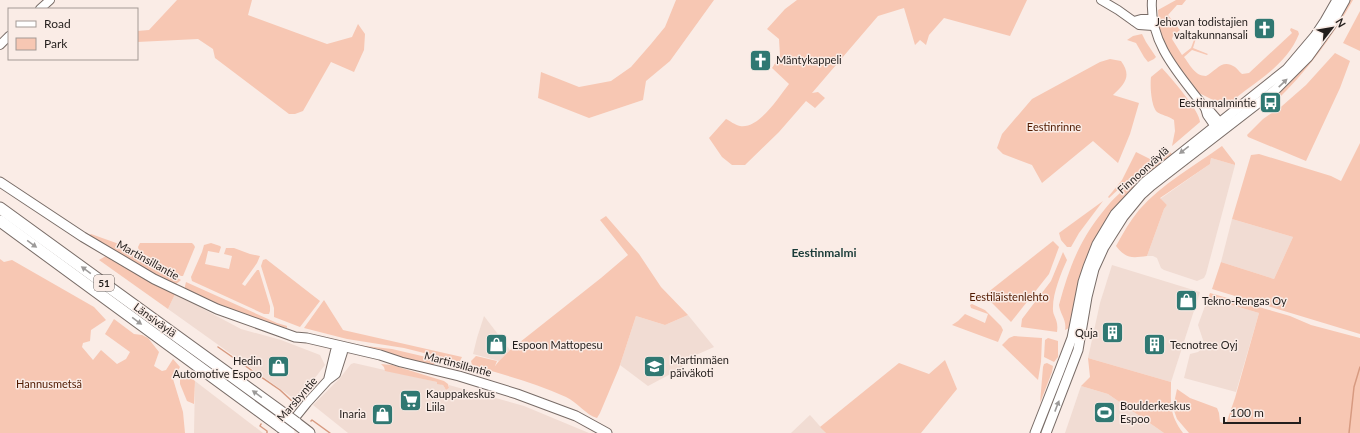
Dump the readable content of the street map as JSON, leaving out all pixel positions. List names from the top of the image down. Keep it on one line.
{"streets":{"highway":["51","Länsiväylä"],"main road":["Finnoonväylä","Martinsillantie"],"street":["Marsbyntie"]},"crossings":[["Martinsillantie","Marsbyntie"],["Länsiväylä","Marsbyntie"]],"districts":["Eestinmalmi"],"parks":["Eestinrinne","Eestiläistenlehto","Hannusmetsä"],"places":{"church":["Jehovan todistajien valtakunnansali","Mäntykappeli"],"bus stop":["Eestinmalmintie"],"shop":["Tekno-Rengas Oy","Espoon Mattopesu","Hedin Automotive Espoo","Inaria"],"building":["Quja","Tecnotree Oyj"],"school or university":["Martinmäen päiväkoti"],"supermarket":["Kauppakeskus Liila"],"sports":["Boulderkeskus Espoo"]},"legend":["Road","Park"],"scale_bar":"100 m","north":"top right"}
